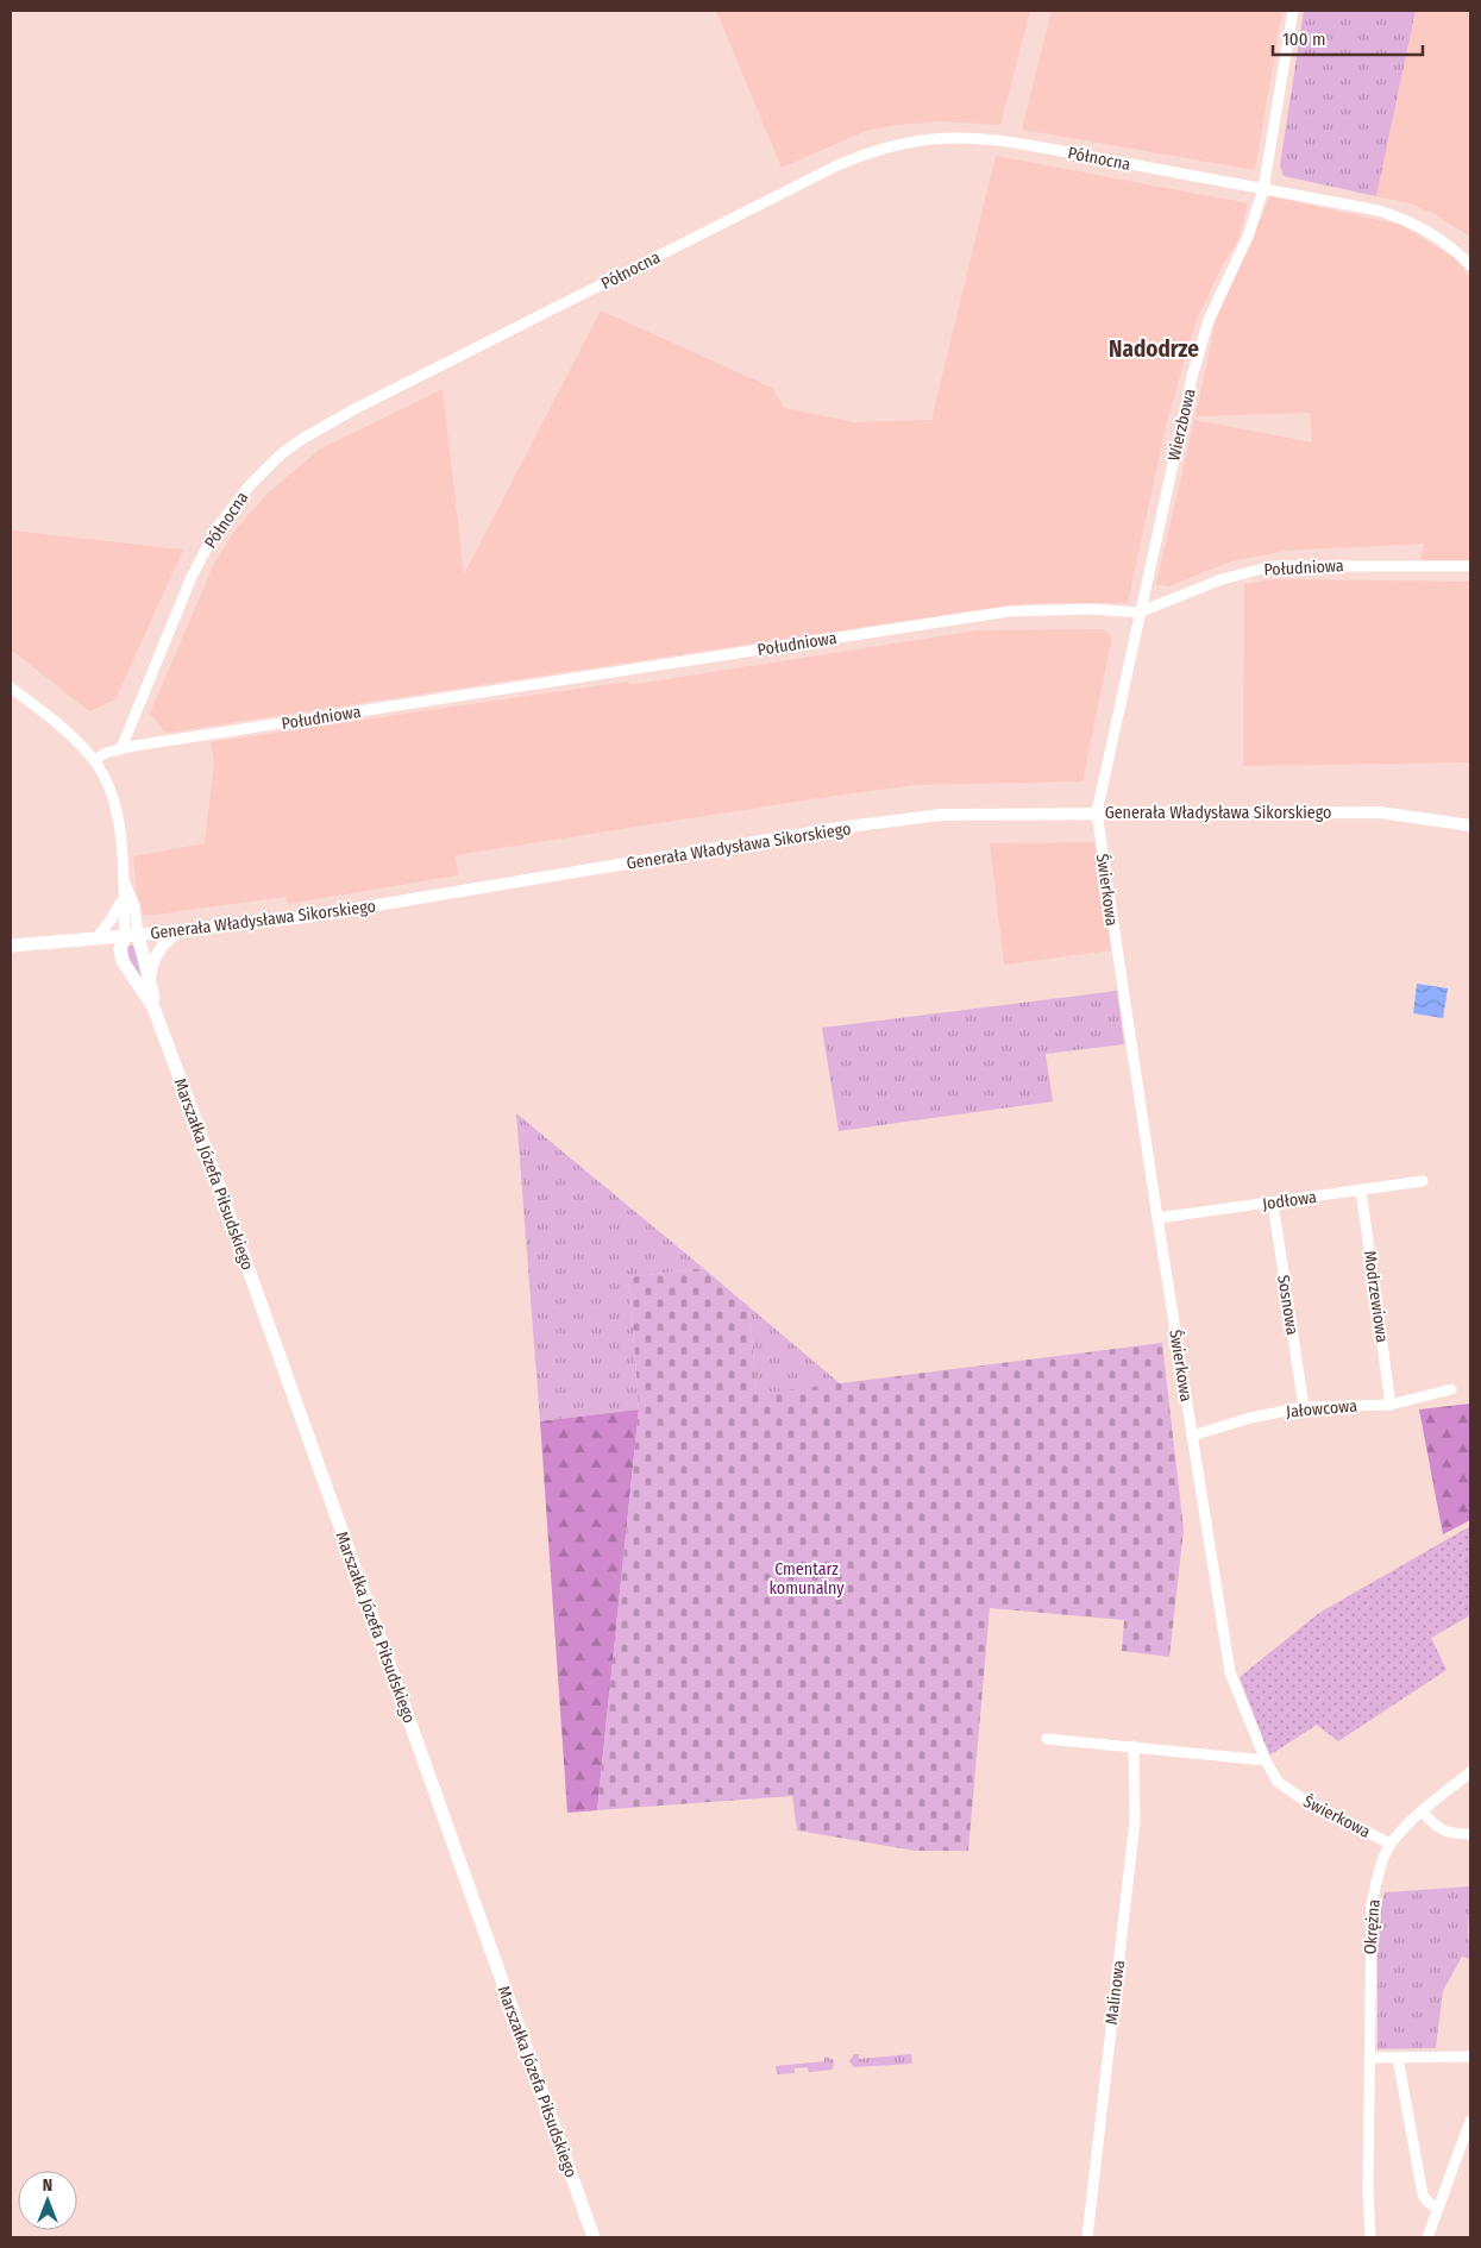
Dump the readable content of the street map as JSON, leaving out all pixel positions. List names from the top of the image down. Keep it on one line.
{"streets":{"main road":["Generała Władysława Sikorskiego","Marszałka Józefa Piłsudskiego"],"street":["Północna","Wierzbowa","Południowa","Świerkowa","Jodłowa","Modrzewiowa","Sosnowa","Jałowcowa","Okrężna","Malinowa"]},"crossings":[["Północna","Wierzbowa"],["Północna","Południowa"],["Wierzbowa","Południowa"],["Wierzbowa","Generała Władysława Sikorskiego"],["Wierzbowa","Świerkowa"],["Generała Władysława Sikorskiego","Świerkowa"],["Generała Władysława Sikorskiego","Marszałka Józefa Piłsudskiego"],["Świerkowa","Jodłowa"],["Świerkowa","Jałowcowa"],["Świerkowa","Okrężna"],["Jodłowa","Modrzewiowa"],["Jodłowa","Sosnowa"],["Modrzewiowa","Jałowcowa"],["Sosnowa","Jałowcowa"]],"districts":["Nadodrze"],"parks":["Cmentarz komunalny"],"scale_bar":"100 m","north":"top"}
